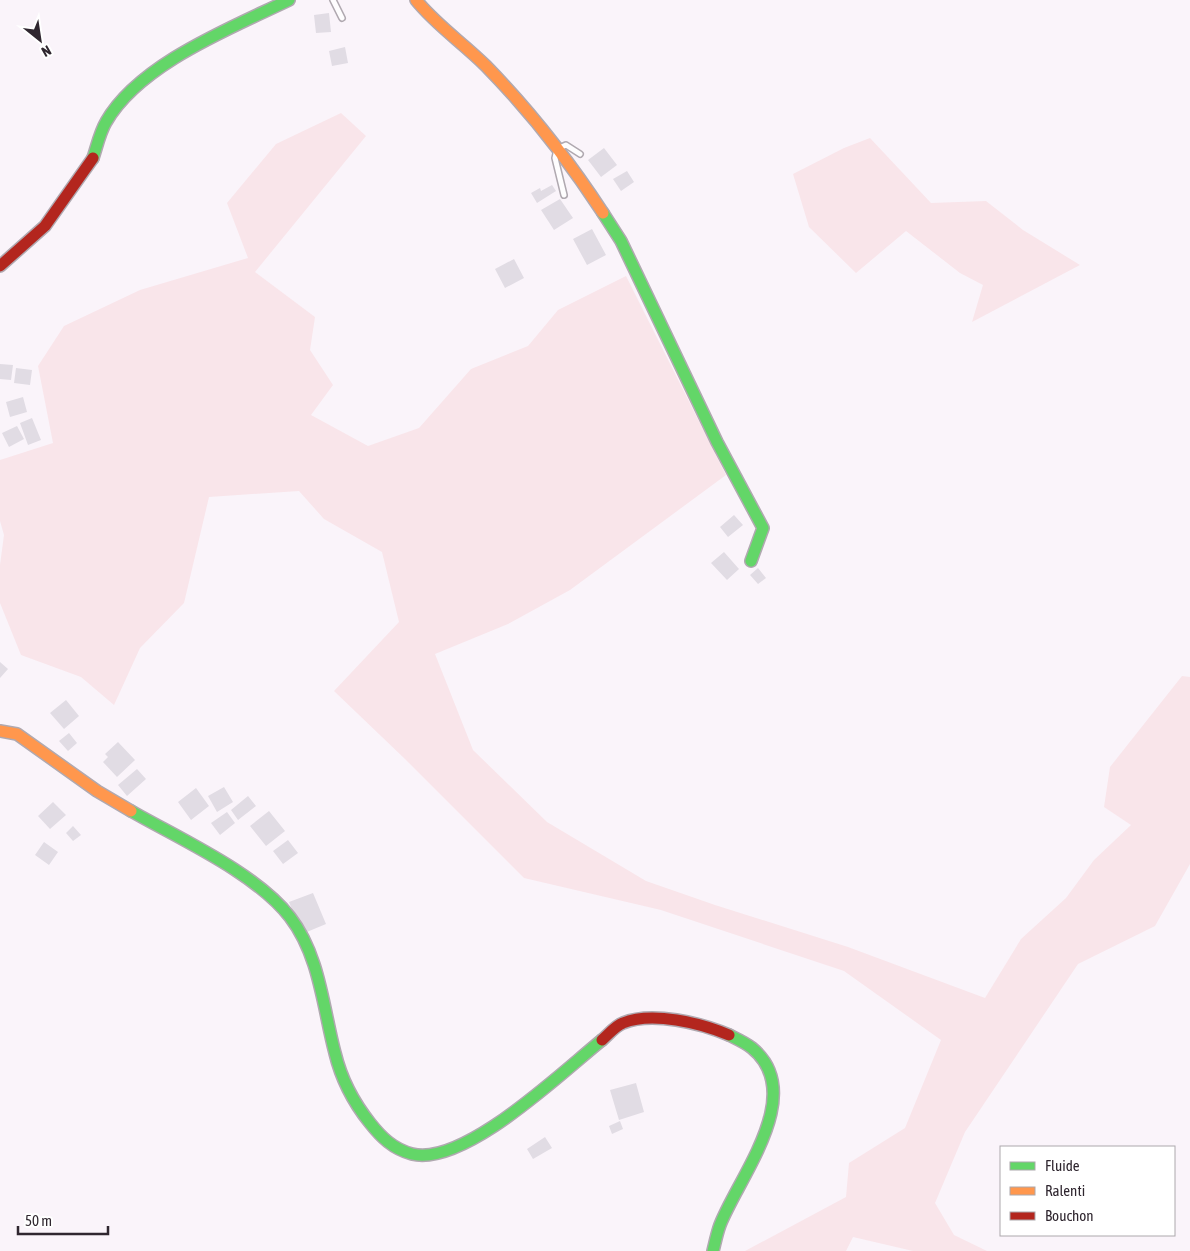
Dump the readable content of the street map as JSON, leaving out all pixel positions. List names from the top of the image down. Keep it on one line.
{"legend":["Fluide","Ralenti","Bouchon"],"scale_bar":"50 m","north":"bottom right"}
